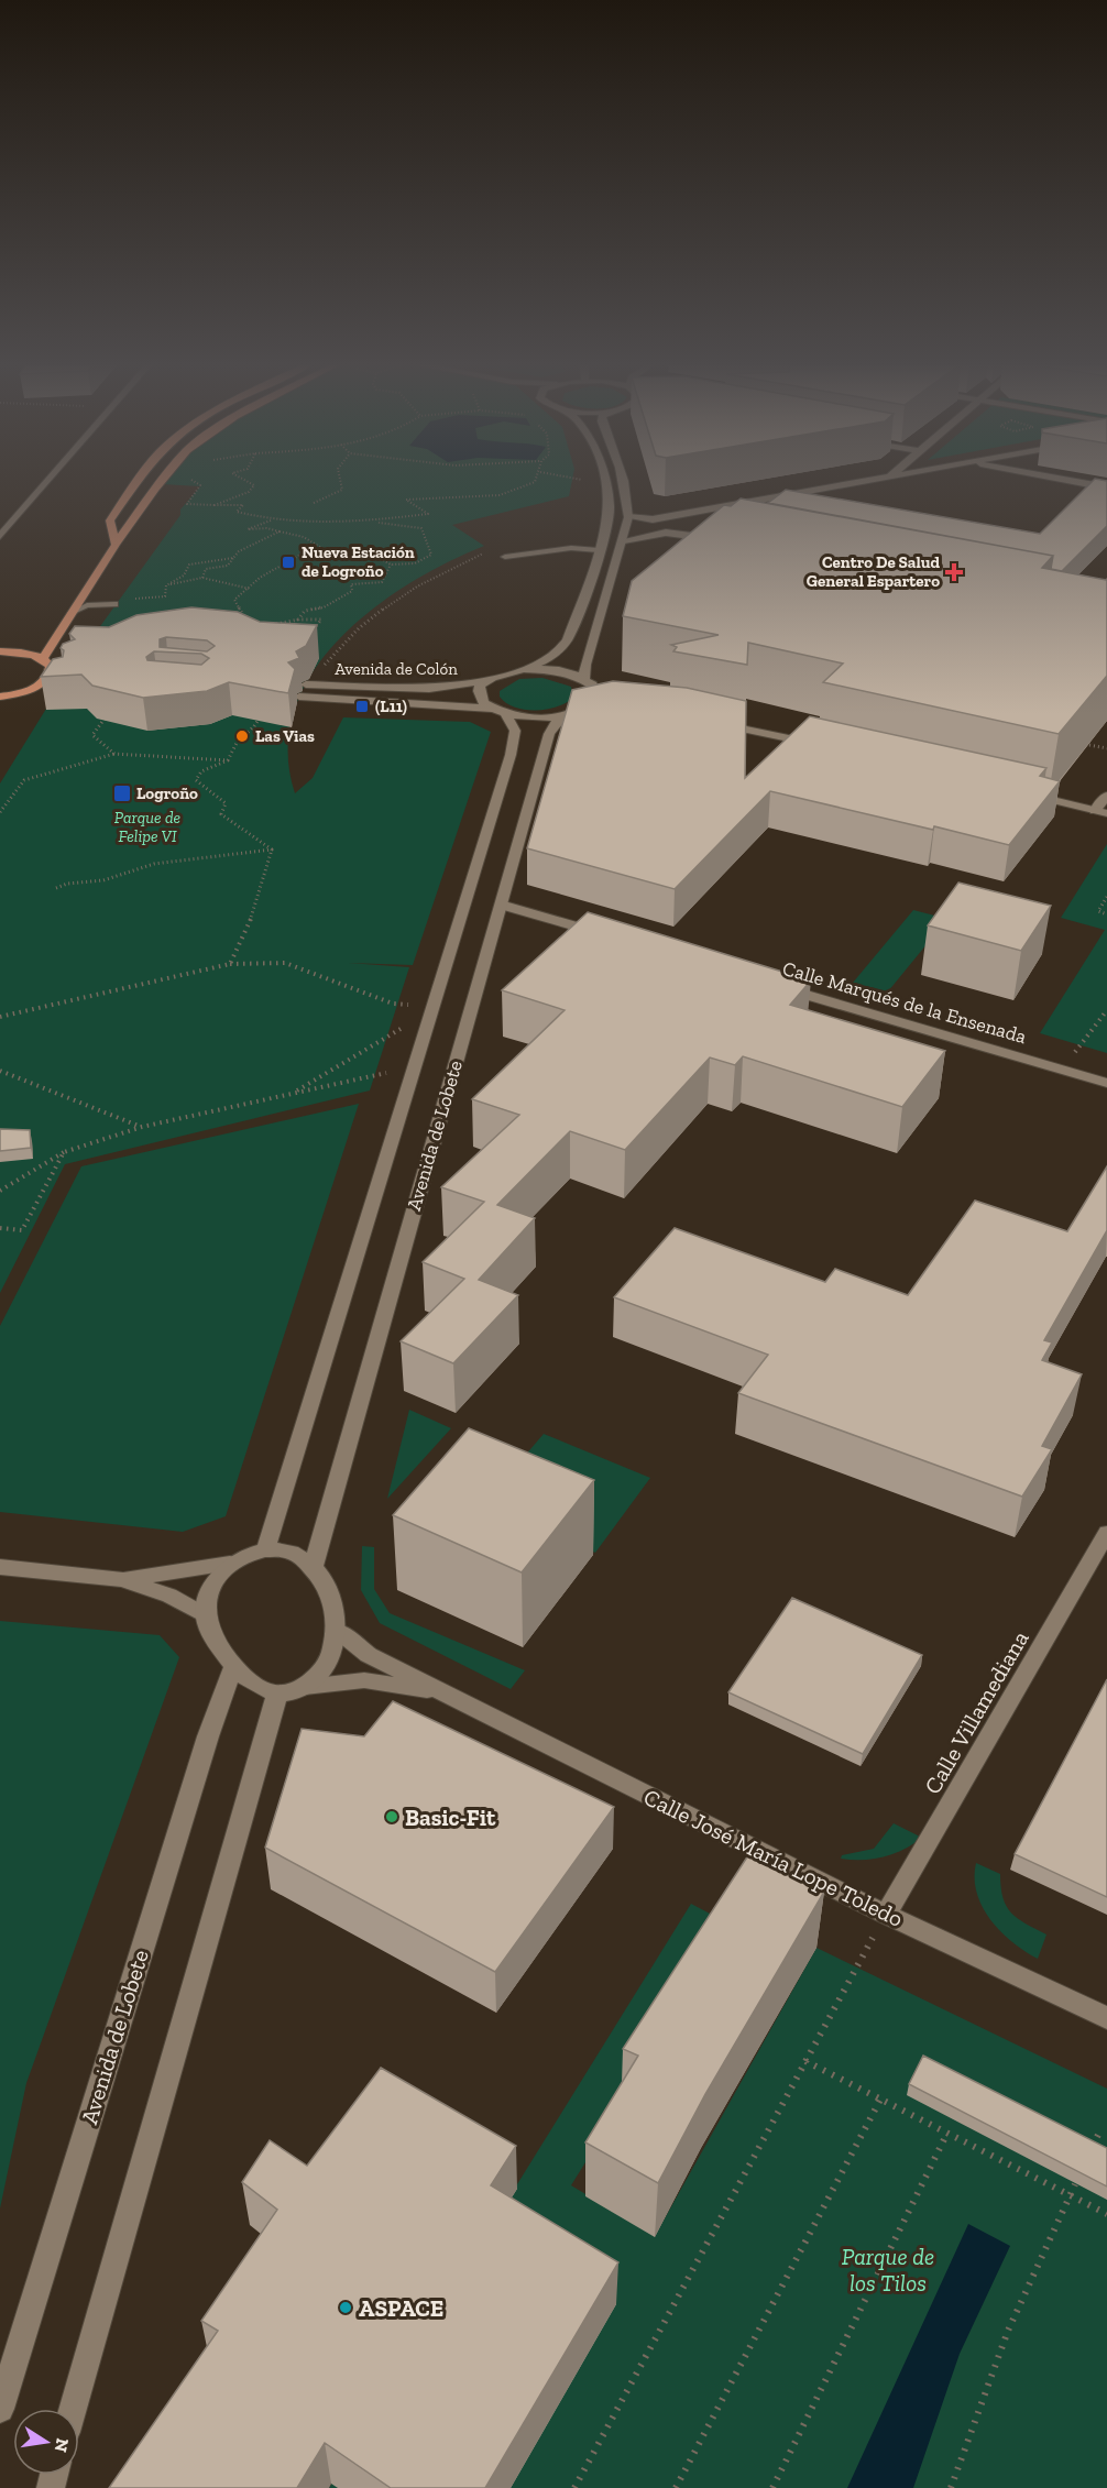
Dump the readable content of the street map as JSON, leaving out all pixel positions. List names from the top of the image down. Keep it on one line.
{"streets":{"main road":["Avenida de Colón","Calle Marqués de la Ensenada","Avenida de Lobete","Calle Villamediana","Calle José María Lope Toledo"]},"crossings":[["Avenida de Colón","Avenida de Lobete"],["Avenida de Lobete","Calle José María Lope Toledo"],["Calle Villamediana","Calle José María Lope Toledo"]],"parks":["Parque de Felipe VI","Parque de los Tilos"],"places":{"transit":["Nueva Estación de Logroño","(L11)","Logroño"],"health":["Centro De Salud General Espartero"],"other":["Las Vias","Basic-Fit","ASPACE"]},"north":"right"}
